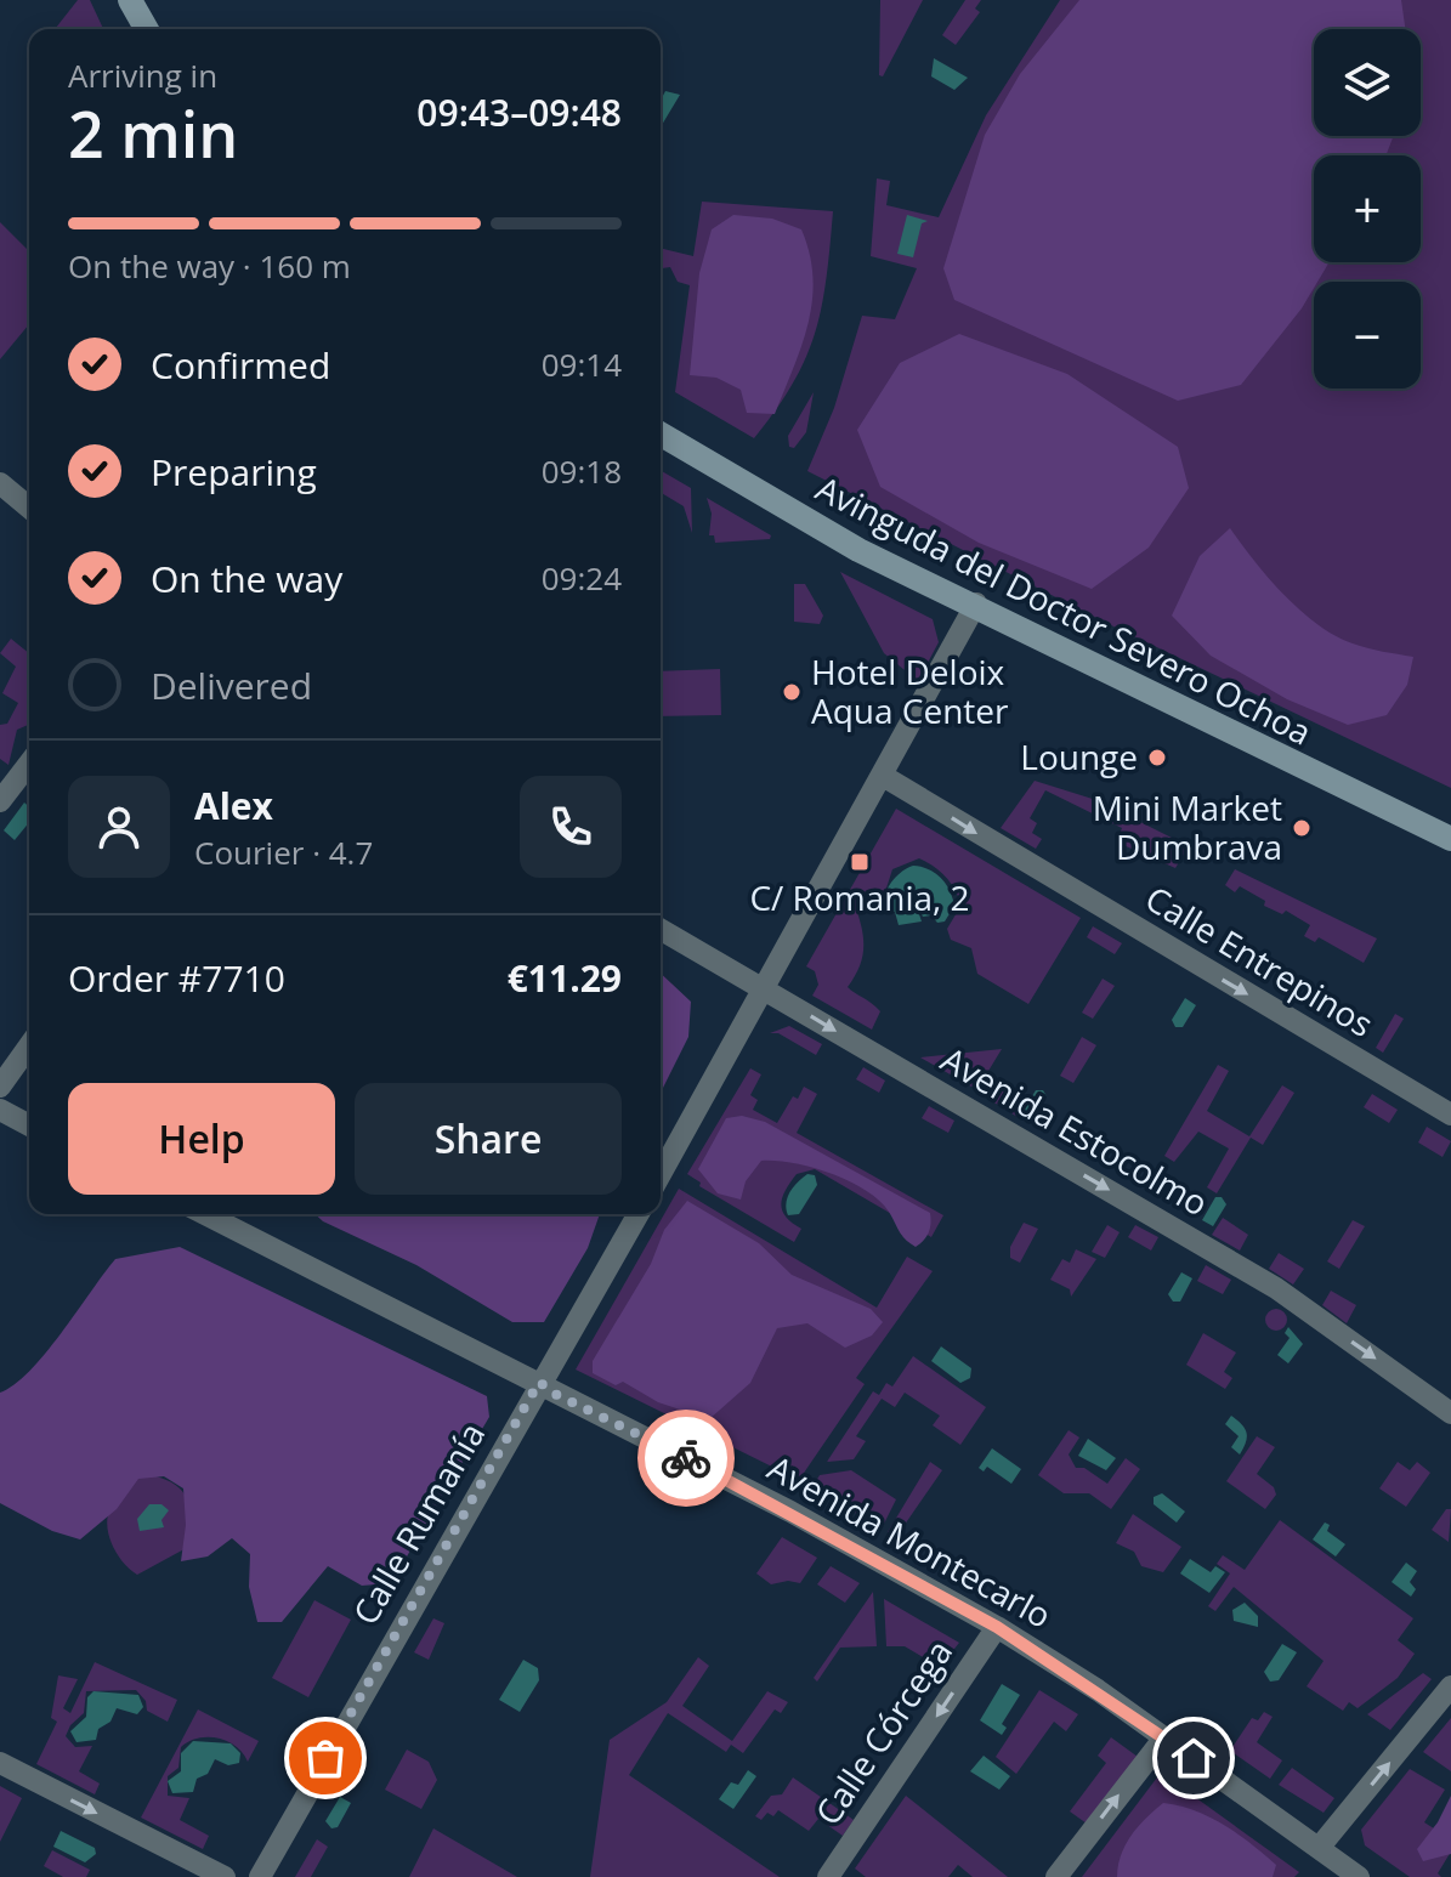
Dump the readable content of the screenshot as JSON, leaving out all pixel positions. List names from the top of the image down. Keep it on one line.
{"streets":{"street":["Avinguda del Doctor Severo Ochoa","Calle Entrepinos","Avenida Estocolmo","Calle Rumanía","Avenida Montecarlo","Calle Córcega"]},"crossings":[["Calle Rumanía","Avenida Montecarlo"],["Avenida Montecarlo","Calle Córcega"]],"one_way":["Calle Entrepinos","Avenida Estocolmo"],"places":{"other":["Hotel Deloix Aqua Center","Lounge","Mini Market Dumbrava"],"transit":["C/ Romania, 2"]},"page":{"map_buttons":["+","−"],"heading":["2 min","Arriving in","09:43–09:48"],"panel":["Alex","Courier · 4.7","Order #7710","€11.29"],"bar":"On the way · 160 m","list":[["Confirmed","09:14"],["Preparing","09:18"],["On the way","09:24"],"Delivered"],"buttons":["Help","Share"]}}
